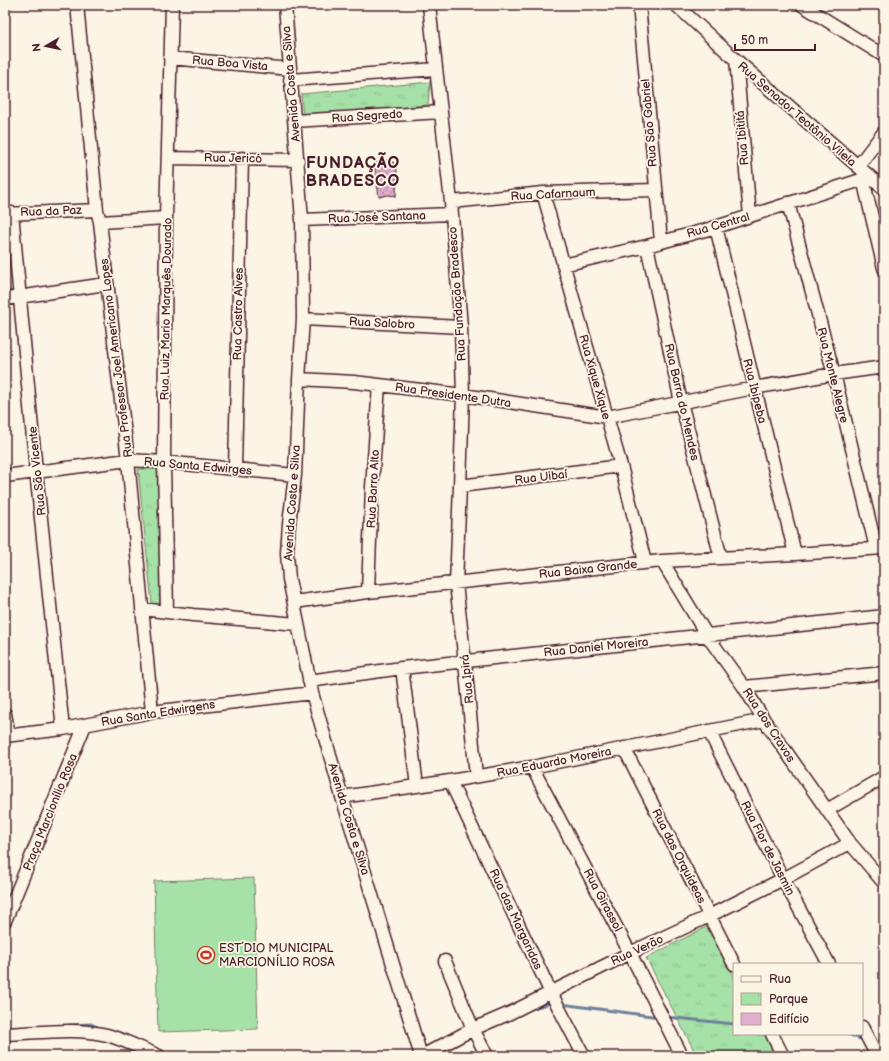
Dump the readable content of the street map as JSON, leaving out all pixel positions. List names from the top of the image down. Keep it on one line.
{"streets":{"street":["Rua Boa Vista","Avenida Costa e Silva","Rua Senador Teotônio Vilela","Rua Segredo","Rua São Gabriel","Rua Ibititá","Rua Jericó","Rua Cafarnaum","Rua da Paz","Rua José Santana","Rua Central","Rua Fundação Bradesco","Rua Luiz Mario Marquês Dourado","Rua Castro Alves","Rua Salobro","Rua Professor Joel Americano Lopes","Rua Monte Alegre","Rua Xique Xique","Rua Ibipeba","Rua Presidente Dutra","Rua Barra do Mendes","Rua Santa Edwirges","Rua São Vicente","Rua Uibaí","Rua Barro Alto","Rua Baixa Grande","Rua Daniel Moreira","Rua Ipirá","Rua Santa Edwirgens","Rua dos Cravos","Rua Eduardo Moreira","Praça Marcionílio Rosa","Rua Flor de Jasmin","Rua das Orquídeas","Rua Girassol","Rua das Margaridas","Rua Verão"]},"crossings":[["Rua Boa Vista","Avenida Costa e Silva"],["Rua Boa Vista","Rua Fundação Bradesco"],["Rua Boa Vista","Rua Luiz Mario Marquês Dourado"],["Avenida Costa e Silva","Rua Segredo"],["Avenida Costa e Silva","Rua Jericó"],["Avenida Costa e Silva","Rua José Santana"],["Avenida Costa e Silva","Rua Salobro"],["Avenida Costa e Silva","Rua Presidente Dutra"],["Avenida Costa e Silva","Rua Santa Edwirges"],["Avenida Costa e Silva","Rua Baixa Grande"],["Avenida Costa e Silva","Rua Daniel Moreira"],["Avenida Costa e Silva","Rua Santa Edwirgens"],["Avenida Costa e Silva","Rua Eduardo Moreira"],["Avenida Costa e Silva","Rua Verão"],["Rua Senador Teotônio Vilela","Rua Ibititá"],["Rua Senador Teotônio Vilela","Rua Central"],["Rua Segredo","Rua Fundação Bradesco"],["Rua São Gabriel","Rua Cafarnaum"],["Rua São Gabriel","Rua Central"],["Rua Ibititá","Rua Central"],["Rua Jericó","Rua Luiz Mario Marquês Dourado"],["Rua Jericó","Rua Castro Alves"],["Rua Cafarnaum","Rua Fundação Bradesco"],["Rua Cafarnaum","Rua Xique Xique"],["Rua da Paz","Rua Professor Joel Americano Lopes"],["Rua da Paz","Rua São Vicente"],["Rua José Santana","Rua Fundação Bradesco"],["Rua Central","Rua Monte Alegre"],["Rua Central","Rua Xique Xique"],["Rua Central","Rua Ibipeba"],["Rua Central","Rua Barra do Mendes"],["Rua Fundação Bradesco","Rua Salobro"],["Rua Fundação Bradesco","Rua Presidente Dutra"],["Rua Fundação Bradesco","Rua Uibaí"],["Rua Fundação Bradesco","Rua Baixa Grande"],["Rua Fundação Bradesco","Rua Ipirá"],["Rua Luiz Mario Marquês Dourado","Rua Santa Edwirges"],["Rua Castro Alves","Rua Santa Edwirges"],["Rua Professor Joel Americano Lopes","Rua Santa Edwirges"],["Rua Professor Joel Americano Lopes","Rua Santa Edwirgens"],["Rua Monte Alegre","Rua Baixa Grande"],["Rua Xique Xique","Rua Presidente Dutra"],["Rua Xique Xique","Rua Uibaí"],["Rua Xique Xique","Rua Baixa Grande"],["Rua Ibipeba","Rua Baixa Grande"],["Rua Presidente Dutra","Rua Barro Alto"],["Rua Barra do Mendes","Rua Baixa Grande"],["Rua Santa Edwirges","Rua São Vicente"],["Rua São Vicente","Rua Santa Edwirgens"],["Rua Barro Alto","Rua Baixa Grande"],["Rua Baixa Grande","Rua Ipirá"],["Rua Baixa Grande","Rua dos Cravos"],["Rua Daniel Moreira","Rua Ipirá"],["Rua Daniel Moreira","Rua dos Cravos"],["Rua Ipirá","Rua Eduardo Moreira"],["Rua Santa Edwirgens","Praça Marcionílio Rosa"],["Rua dos Cravos","Rua Eduardo Moreira"],["Rua dos Cravos","Rua Verão"],["Rua Eduardo Moreira","Rua Flor de Jasmin"],["Rua Eduardo Moreira","Rua das Orquídeas"],["Rua Eduardo Moreira","Rua Girassol"],["Rua Eduardo Moreira","Rua das Margaridas"],["Rua Flor de Jasmin","Rua Verão"],["Rua das Orquídeas","Rua Verão"],["Rua Girassol","Rua Verão"],["Rua das Margaridas","Rua Verão"]],"districts":["FUNDAÇÃO BRADESCO"],"places":{"sports":["EST´DIO MUNICIPAL MARCIONÍLIO ROSA"]},"legend":["Rua","Parque","Edifício"],"scale_bar":"50 m","north":"left"}
